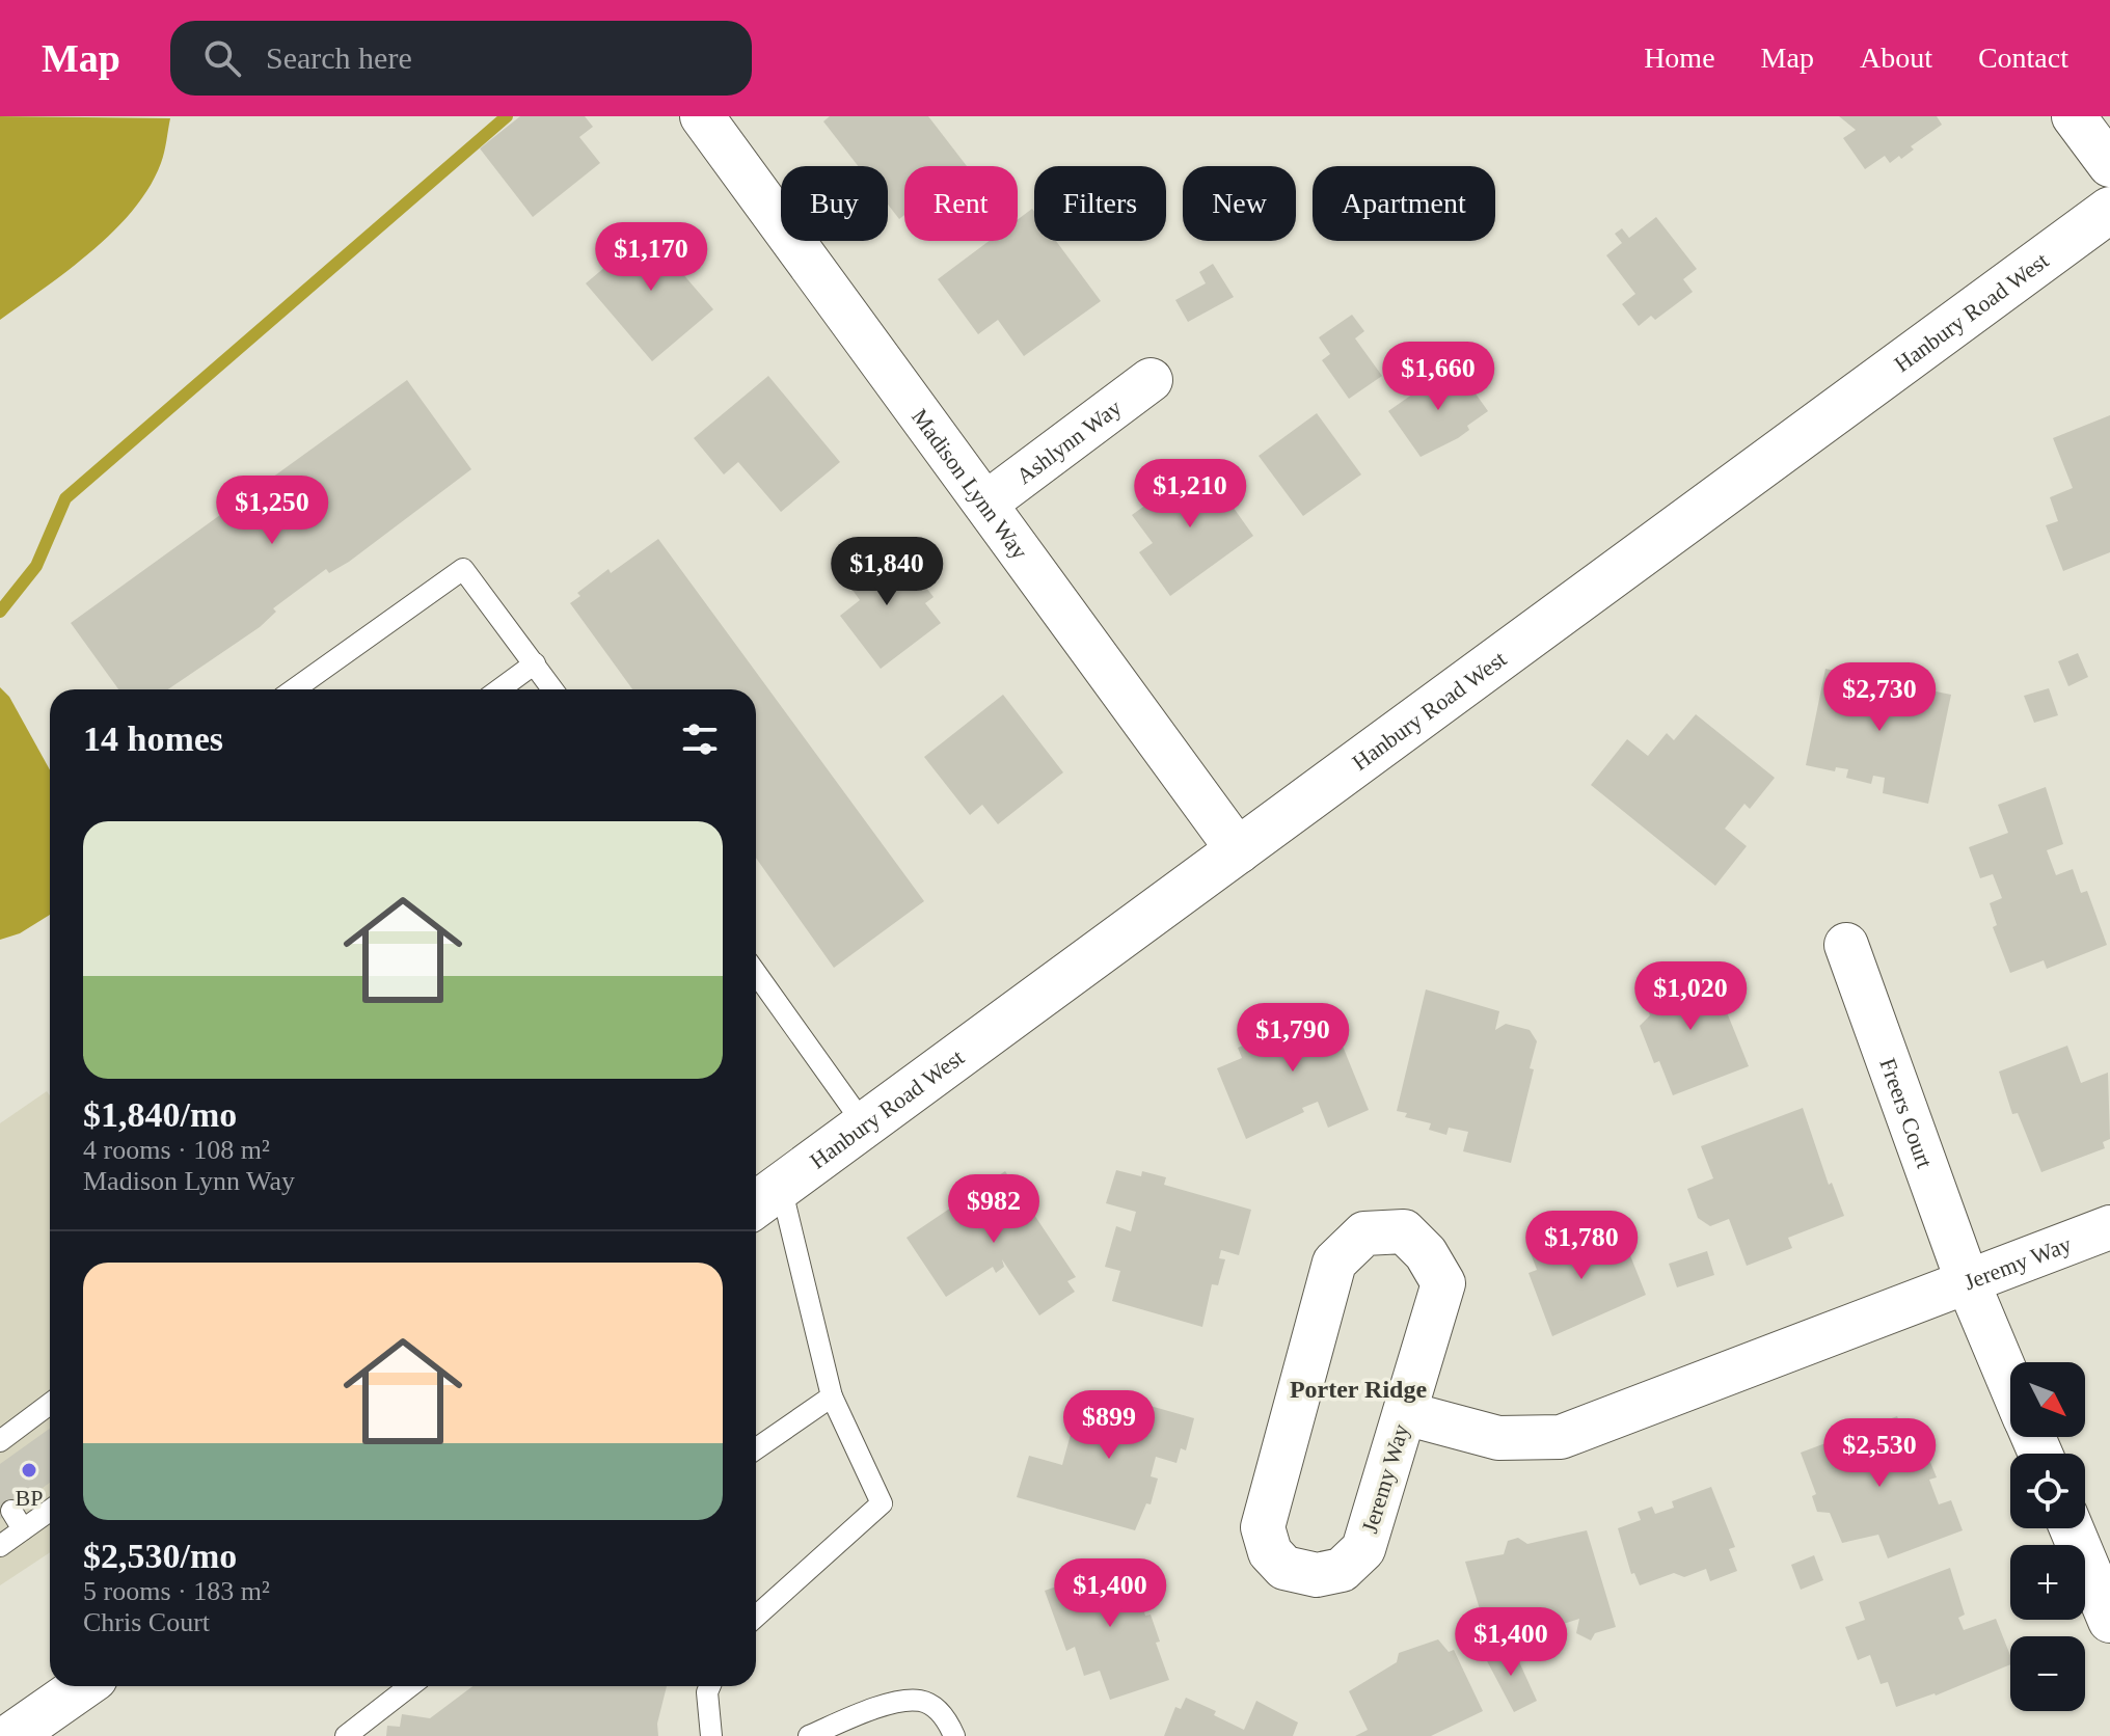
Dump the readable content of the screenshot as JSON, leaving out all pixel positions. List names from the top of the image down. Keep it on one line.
{"streets":{"main road":["Hanbury Road West"],"street":["Ashlynn Way","Madison Lynn Way","Freers Court","Jeremy Way"]},"crossings":[["Hanbury Road West","Madison Lynn Way"],["Ashlynn Way","Madison Lynn Way"],["Freers Court","Jeremy Way"]],"districts":["Porter Ridge"],"places":["BP"],"north":"bottom right","page":{"header":"Map","search":"Search here","nav":["Home","Map","About","Contact"],"chip":["Buy","Rent","Filters","New","Apartment"],"price":["$1,170","$1,660","$1,210","$1,250","$1,840","$2,730","$1,020","$1,790","$982","$1,780","$899","$2,530","$1,400","$1,400"],"heading":"14 homes","list":[{"name":"$1,840/mo","note":"4 rooms · 108 m² · Madison Lynn Way"},{"name":"$2,530/mo","note":"5 rooms · 183 m² · Chris Court"}],"map_buttons":["+","−"]}}
